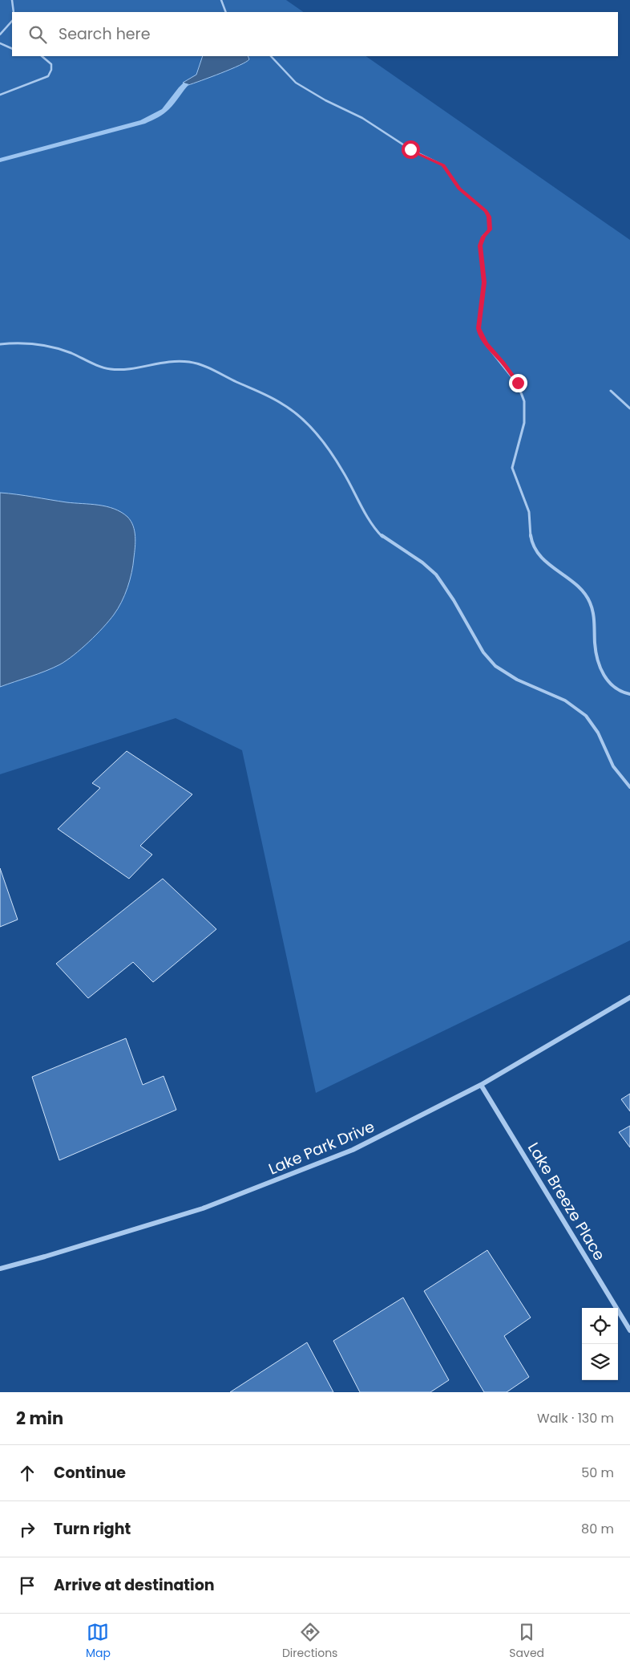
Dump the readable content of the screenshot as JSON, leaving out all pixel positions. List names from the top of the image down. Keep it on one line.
{"streets":{"street":["Lake Park Drive","Lake Breeze Place"]},"crossings":[["Lake Park Drive","Lake Breeze Place"]],"page":{"search":"Search here","heading":["2 min","Walk · 130 m"],"list":[["Continue","50 m"],["Turn right","80 m"],"Arrive at destination"],"nav":["Map","Directions","Saved"]}}
